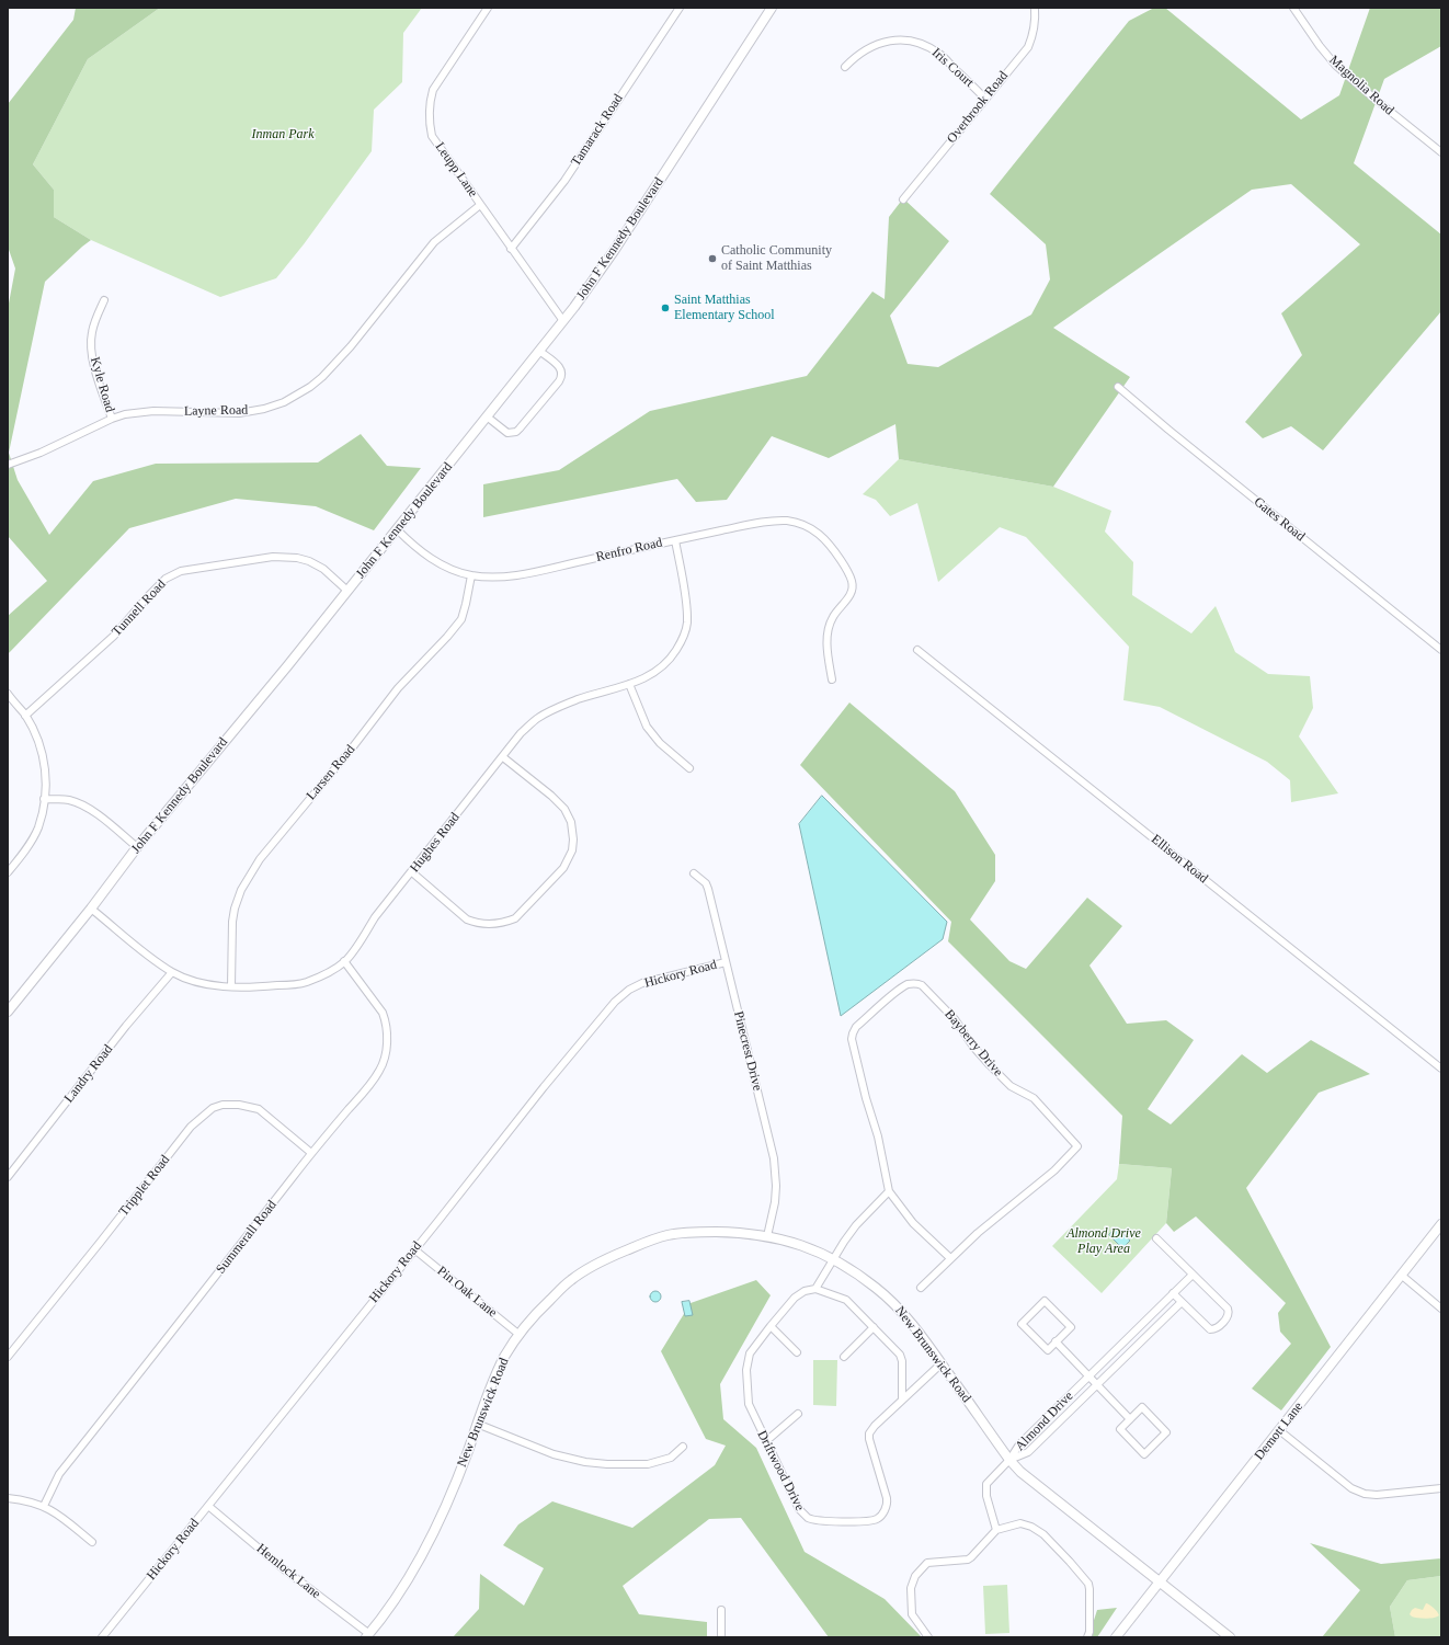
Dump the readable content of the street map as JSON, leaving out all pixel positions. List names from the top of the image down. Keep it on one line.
{"streets":{"street":["Iris Court","Magnolia Road","Overbrook Road","Tamarack Road","Leupp Lane","John F Kennedy Boulevard","Kyle Road","Layne Road","Gates Road","Renfro Road","Tunnell Road","Larsen Road","Hughes Road","Ellison Road","Hickory Road","Bayberry Drive","Pinecrest Drive","Landry Road","Tripplet Road","Summerall Road","Pin Oak Lane","New Brunswick Road","Almond Drive","Demott Lane","Driftwood Drive","Hemlock Lane"]},"crossings":[["Iris Court","Overbrook Road"],["Tamarack Road","Leupp Lane"],["Leupp Lane","John F Kennedy Boulevard"],["Leupp Lane","Layne Road"],["John F Kennedy Boulevard","Renfro Road"],["John F Kennedy Boulevard","Tunnell Road"],["John F Kennedy Boulevard","Hughes Road"],["Kyle Road","Layne Road"],["Renfro Road","Larsen Road"],["Renfro Road","Hughes Road"],["Larsen Road","Hughes Road"],["Hughes Road","Landry Road"],["Hughes Road","Summerall Road"],["Hickory Road","Pinecrest Drive"],["Hickory Road","Pin Oak Lane"],["Hickory Road","Hemlock Lane"],["Pinecrest Drive","New Brunswick Road"],["Tripplet Road","Summerall Road"],["Pin Oak Lane","New Brunswick Road"],["New Brunswick Road","Almond Drive"],["New Brunswick Road","Demott Lane"],["New Brunswick Road","Driftwood Drive"],["New Brunswick Road","Hemlock Lane"]],"parks":["Inman Park","Almond Drive Play Area"],"places":["Catholic Community of Saint Matthias","Saint Matthias Elementary School"]}
